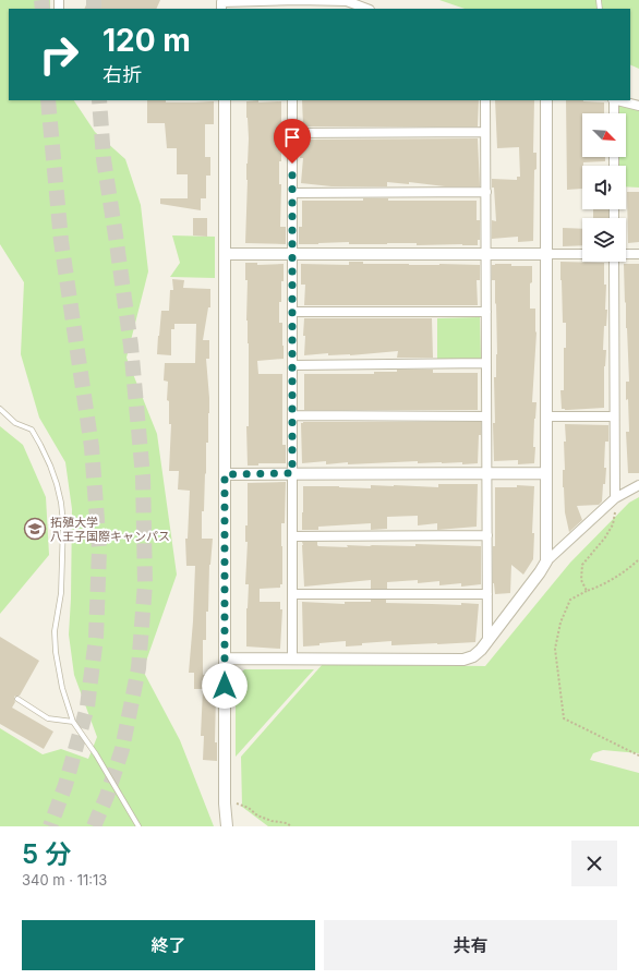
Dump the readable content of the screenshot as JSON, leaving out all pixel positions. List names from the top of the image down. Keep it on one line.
{"places":{"school or university":["拓殖大学 八王子国際キャンパス"]},"north":"bottom right","page":{"turn":["120 m","右折"],"heading":["5 分","340 m · 11:13"],"buttons":["終了","共有"]}}
